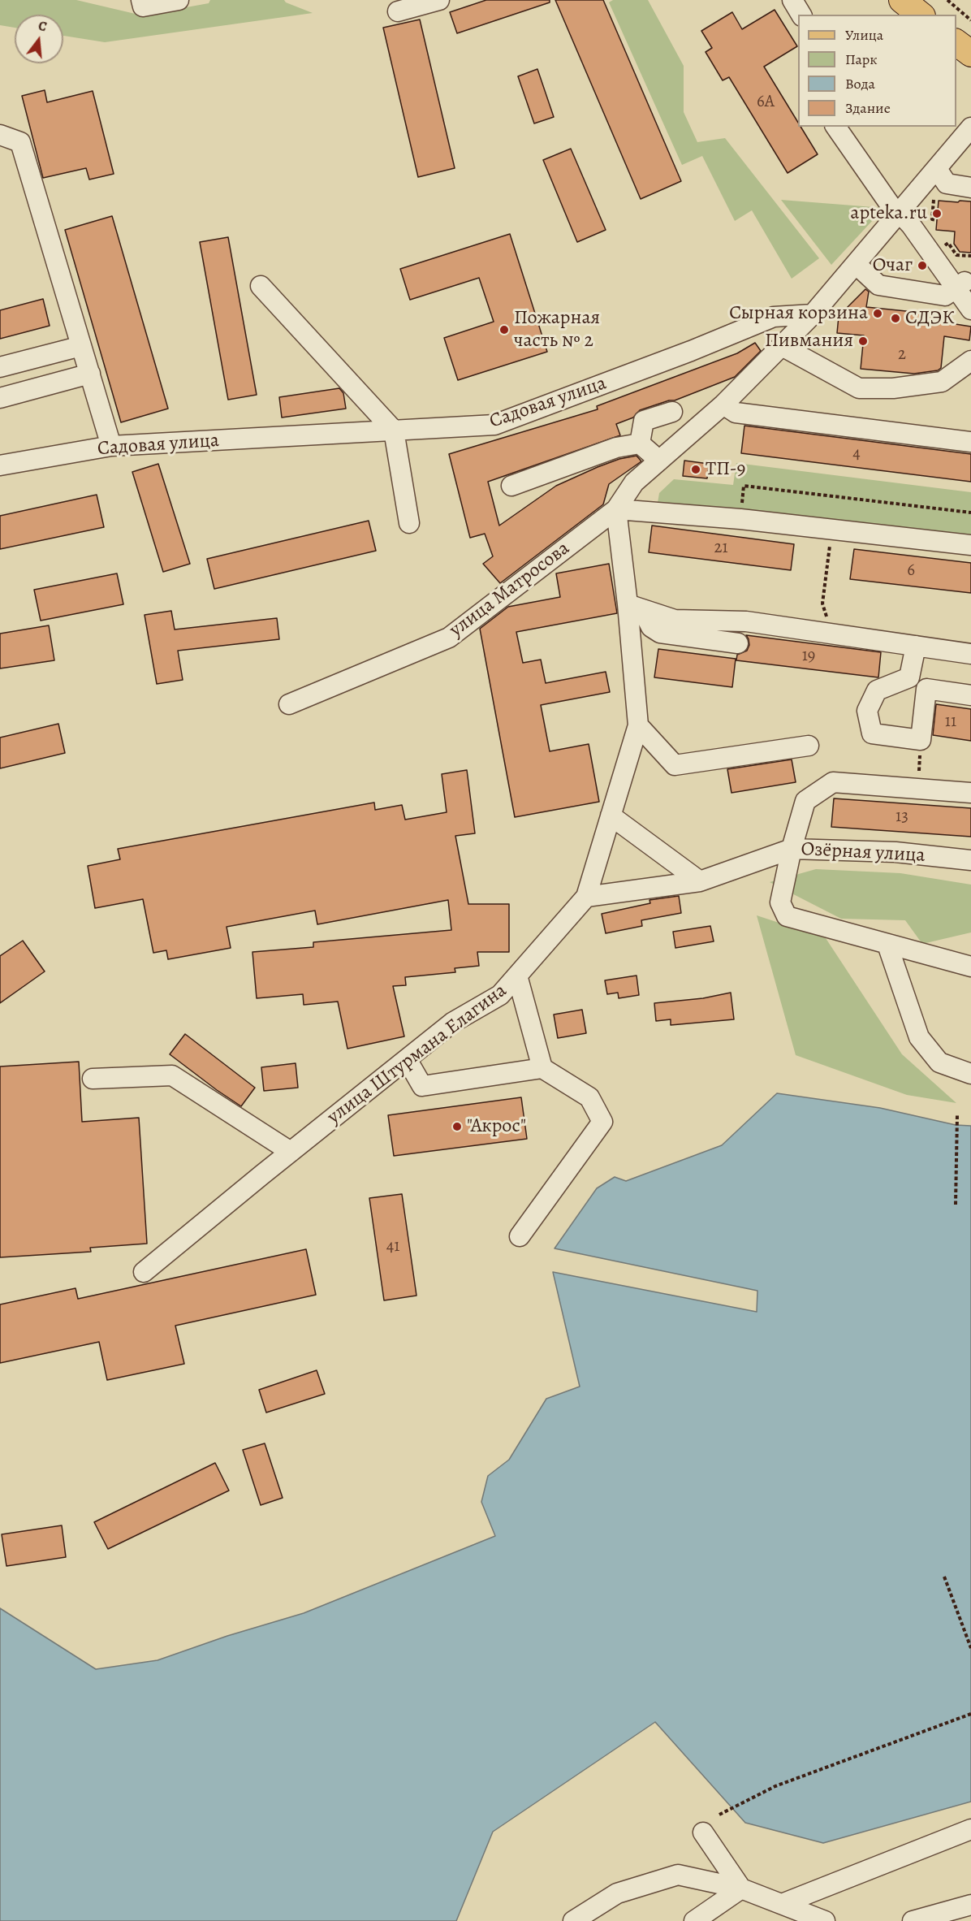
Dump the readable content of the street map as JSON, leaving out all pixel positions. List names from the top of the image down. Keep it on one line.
{"streets":{"street":["Садовая улица","улица Матросова","Озёрная улица","улица Штурмана Елагина"]},"crossings":[["улица Матросова","улица Штурмана Елагина"],["Озёрная улица","улица Штурмана Елагина"]],"places":["apteka.ru","Очаг","Сырная корзина","СДЭК","Пожарная часть № 2","Пивмания","ТП-9","\"Акрос\""],"house_numbers":["6А","2","4","21","6","19","11","13","41"],"legend":["Улица","Парк","Вода","Здание"],"north":"top"}
